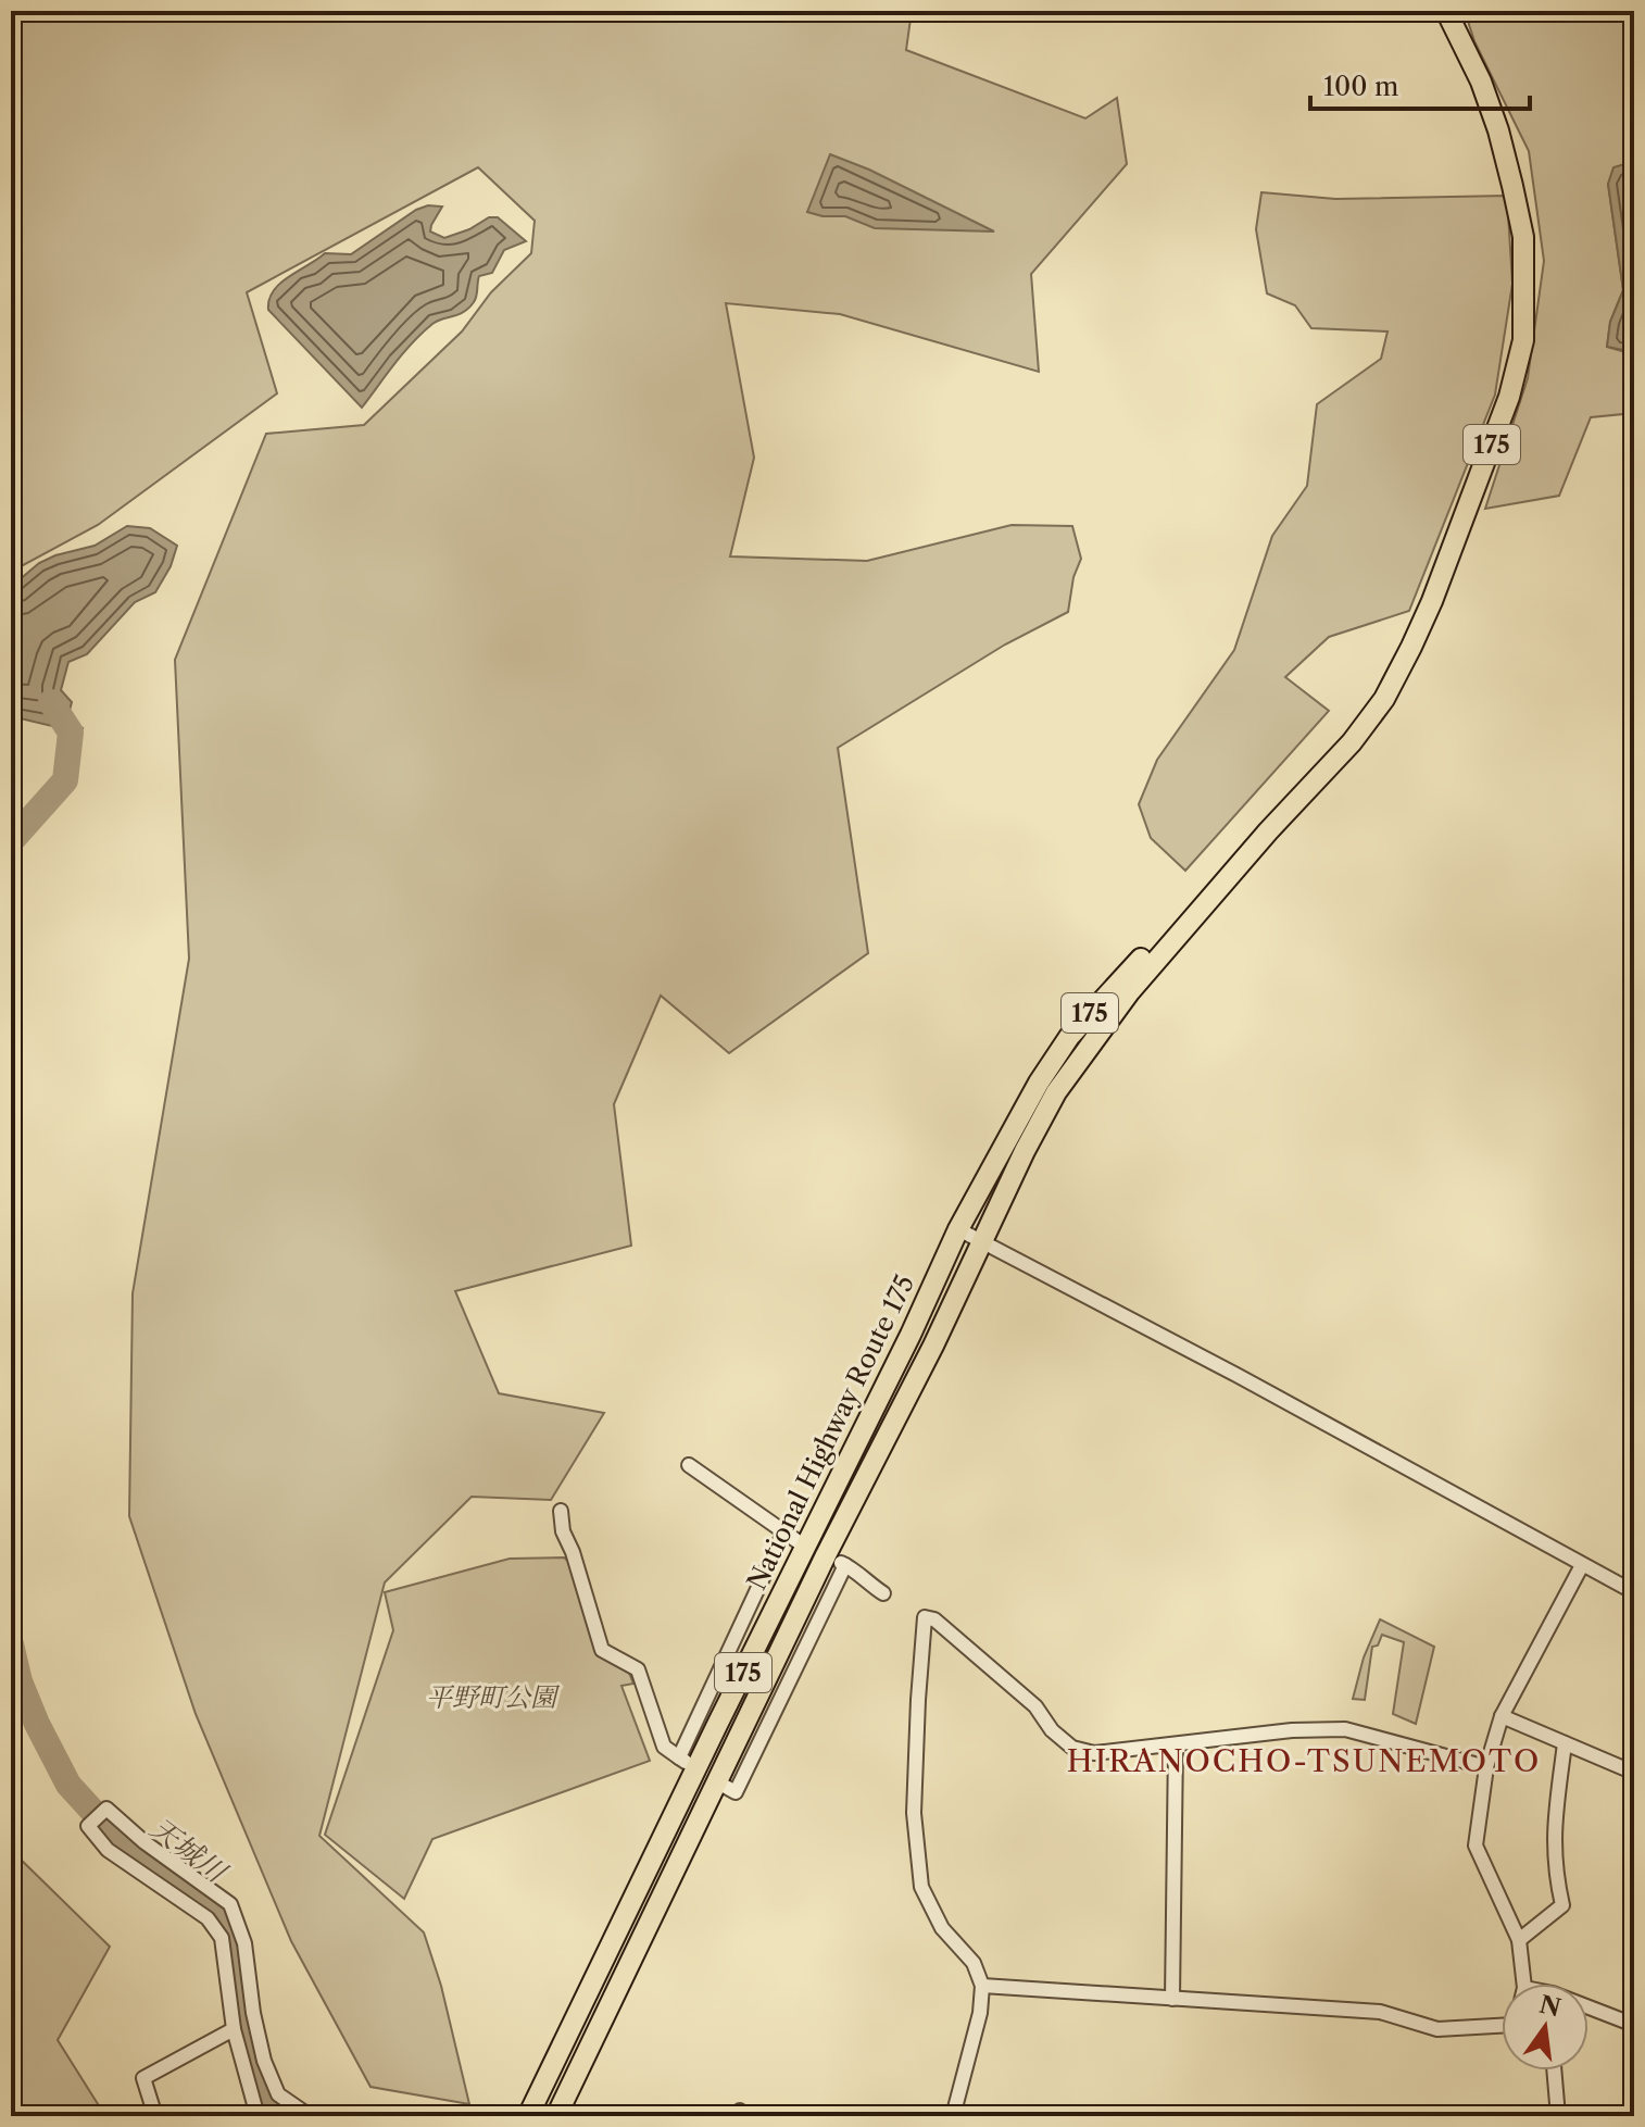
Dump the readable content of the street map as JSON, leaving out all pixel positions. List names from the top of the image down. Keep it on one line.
{"streets":{"highway":["175","National Highway Route 175"]},"districts":["HIRANOCHO-TSUNEMOTO"],"water":["天城川"],"parks":["平野町公園"],"scale_bar":"100 m","north":"top"}
